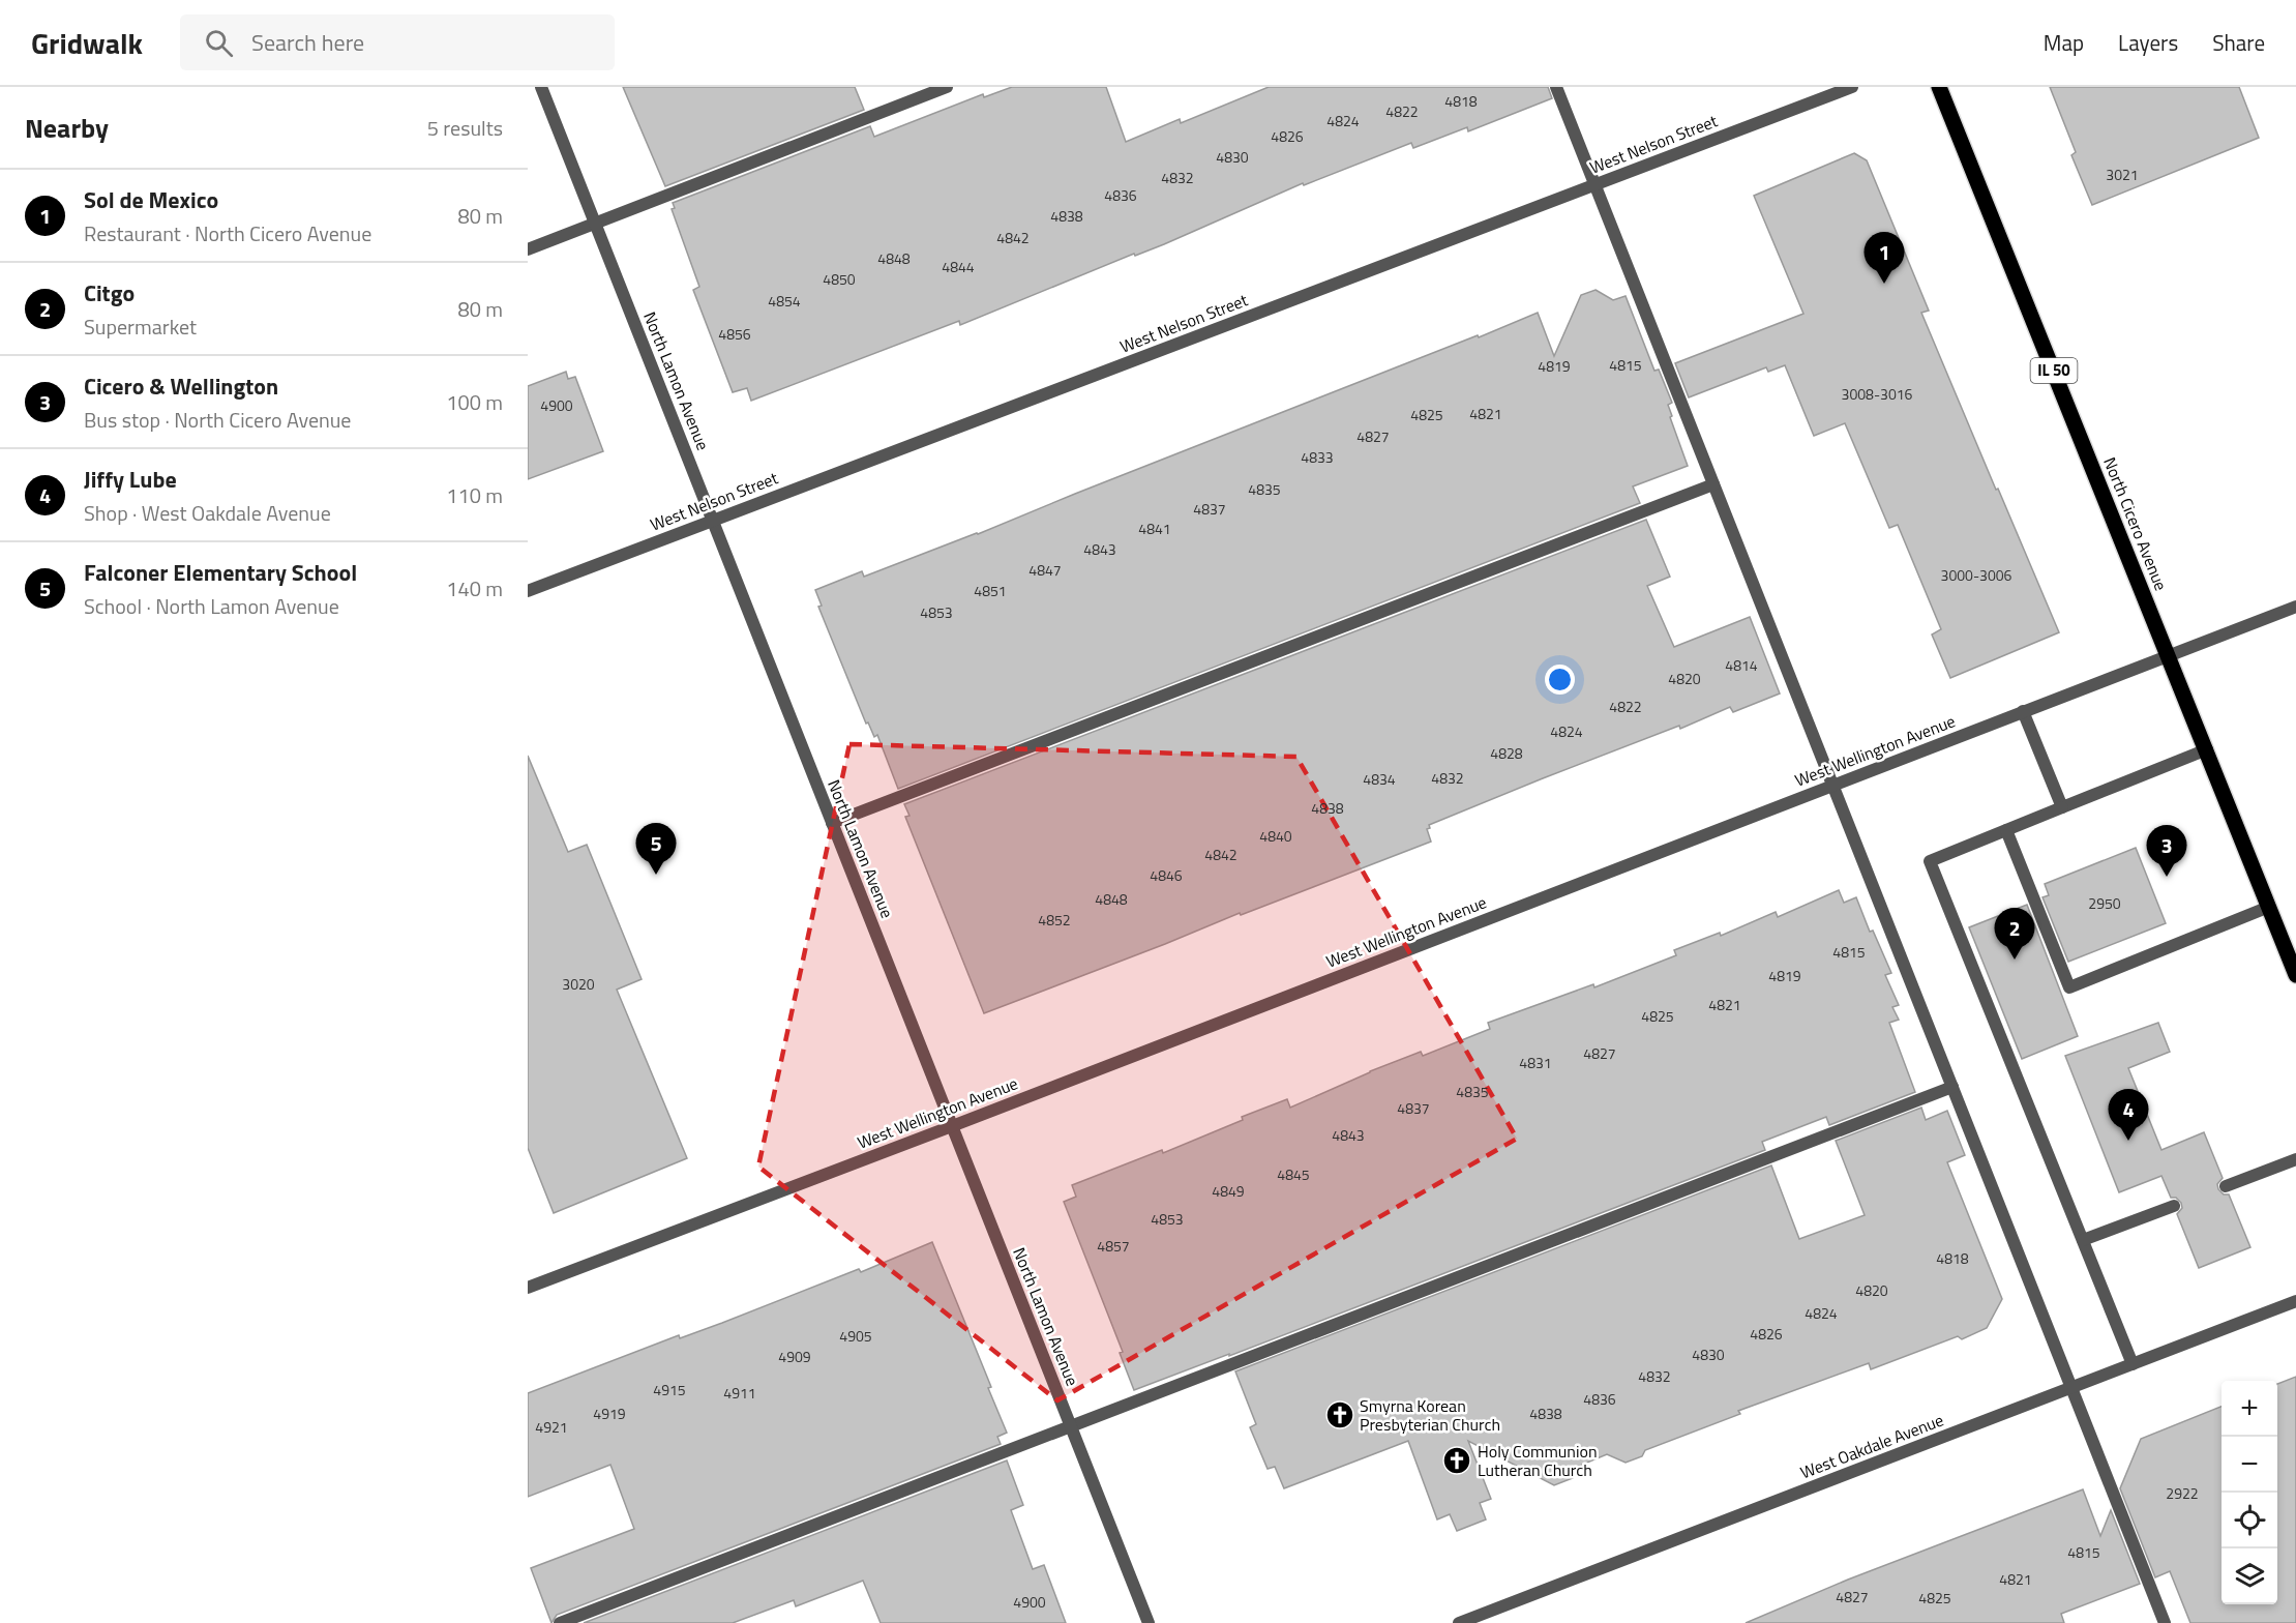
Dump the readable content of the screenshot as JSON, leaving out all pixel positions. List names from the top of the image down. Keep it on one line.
{"streets":{"main road":["IL 50","North Cicero Avenue"],"street":["West Nelson Street","North Lamon Avenue","West Wellington Avenue","West Oakdale Avenue"]},"crossings":[["West Nelson Street","North Lamon Avenue"],["North Lamon Avenue","West Wellington Avenue"],["North Cicero Avenue","West Wellington Avenue"]],"places":{"church":["Smyrna Korean Presbyterian Church","Holy Communion Lutheran Church"]},"house_numbers":["4818","4822","4824","4826","4830","3021","4832","4836","4838","4842","4848","4844","4850","4854","4856","4815","4819","3008-3016","4900","4821","4825","4827","4833","4835","4837","4841","4843","4847","3000-3006","4851","4853","4814","4820","4822","4824","4828","4832","4834","4838","4840","4842","4846","4848","2950","4852","4815","4819","3020","4821","4825","4827","4831","4835","4837","4843","4845","4849","4853","4857","4818","4820","4824","4826","4905","4830","4909","4832","4915","4911","4836","4919","4838","4921","2922","4815","4821","4827","4825","4900"],"page":{"header":"Gridwalk","search":"Search here","nav":["Map","Layers","Share"],"heading":["Nearby","5 results"],"list":[{"mark":"1","name":"Sol de Mexico","note":"Restaurant · North Cicero Avenue","value":"80 m"},{"mark":"2","name":"Citgo","note":"Supermarket","value":"80 m"},{"mark":"3","name":"Cicero & Wellington","note":"Bus stop · North Cicero Avenue","value":"100 m"},{"mark":"4","name":"Jiffy Lube","note":"Shop · West Oakdale Avenue","value":"110 m"},{"mark":"5","name":"Falconer Elementary School","note":"School · North Lamon Avenue","value":"140 m"}],"pins":["1","5","3","2","4"],"map_buttons":["+","−"]}}
